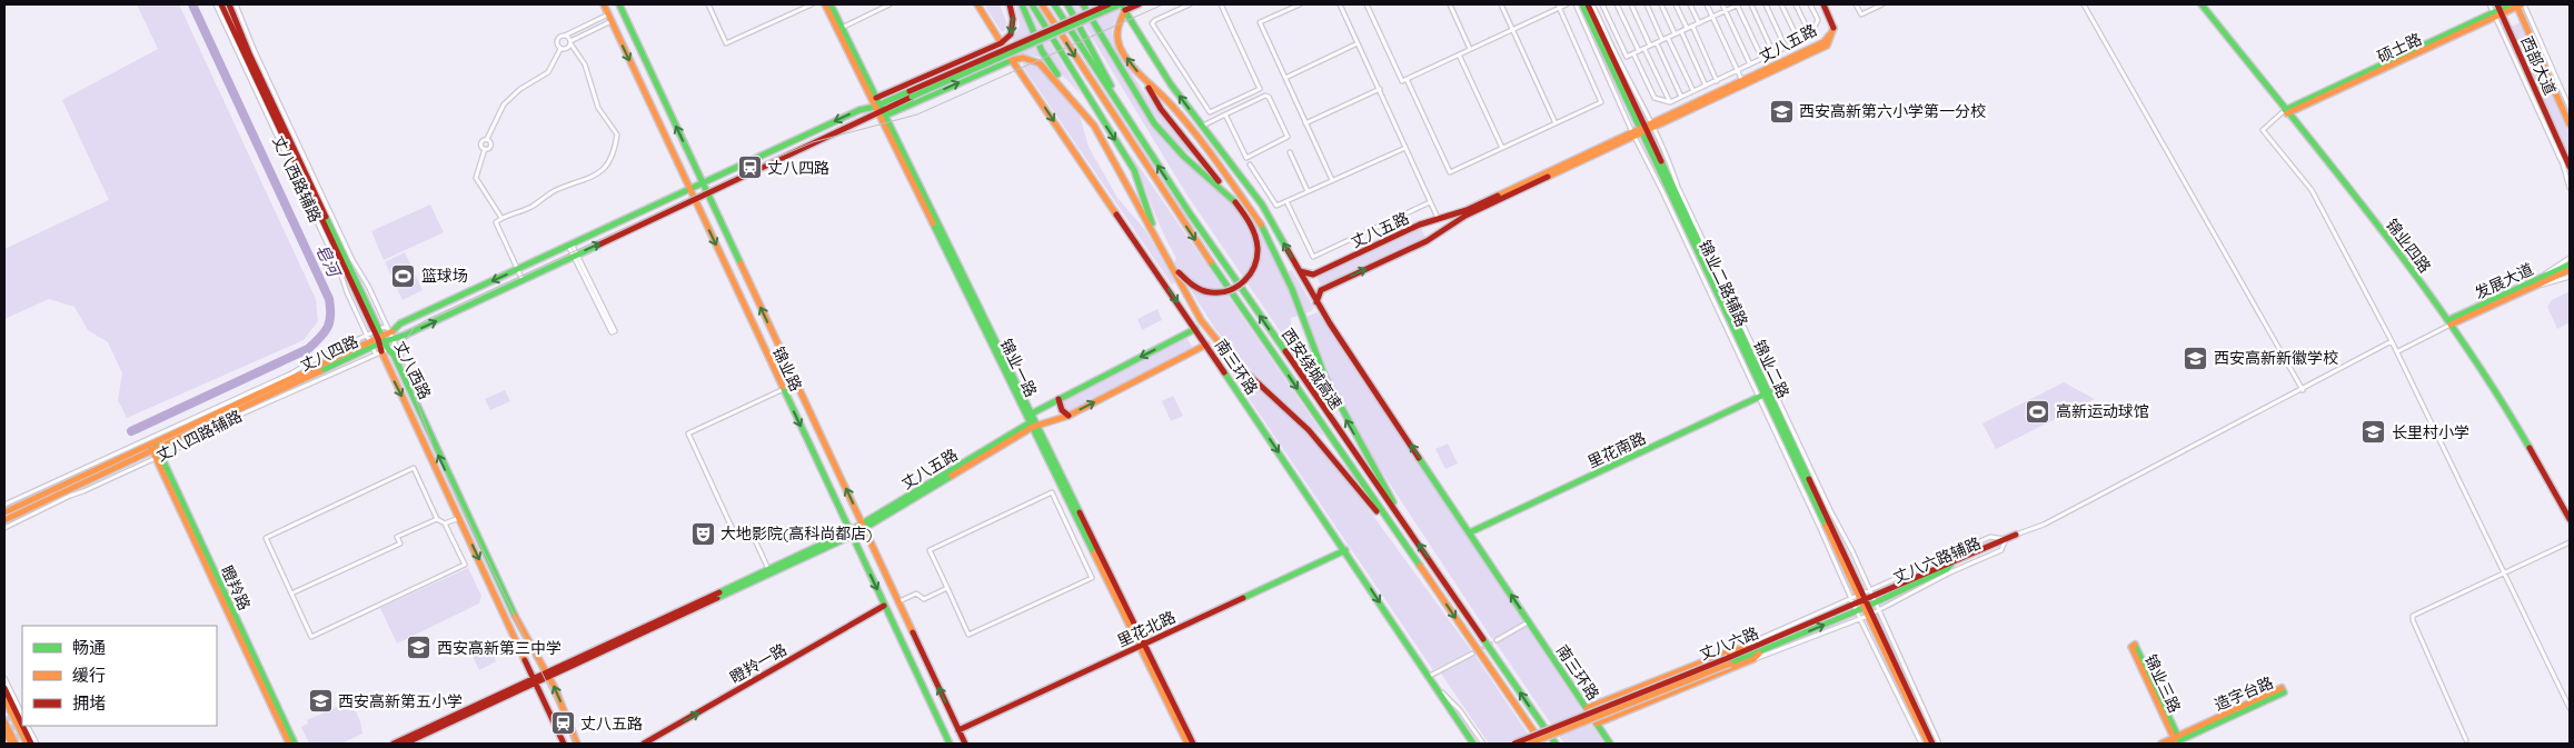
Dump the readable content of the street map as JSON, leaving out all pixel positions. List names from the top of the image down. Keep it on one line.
{"streets":{"main road":["丈八五路","硕士路","西部大道","锦业四路","发展大道","丈八四路","南三环路","锦业一路","锦业路","西安绕城高速","锦业二路","丈八西路","里花南路","瞪羚路","里花北路","丈八六路","瞪羚一路","锦业三路","造字台路"],"street":["丈八西路辅路","锦业二路辅路","丈八四路辅路","丈八六路辅路"]},"crossings":[["丈八五路","锦业二路辅路"],["丈八五路","南三环路"],["丈八五路","锦业一路"],["丈八五路","锦业路"],["丈八五路","锦业二路"],["丈八五路","丈八西路"],["硕士路","西部大道"],["硕士路","锦业四路"],["丈八西路辅路","丈八四路"],["丈八西路辅路","丈八四路辅路"],["锦业四路","发展大道"],["锦业二路辅路","锦业二路"],["锦业二路辅路","里花南路"],["锦业二路辅路","丈八六路辅路"],["锦业二路辅路","丈八六路"],["丈八四路","南三环路"],["丈八四路","锦业一路"],["丈八四路","锦业路"],["丈八四路","丈八西路"],["丈八四路","瞪羚路"],["南三环路","里花南路"],["南三环路","里花北路"],["锦业一路","里花北路"],["锦业路","里花北路"],["锦业路","瞪羚一路"],["锦业二路","里花南路"],["锦业二路","丈八六路辅路"],["锦业二路","丈八六路"],["丈八西路","丈八四路辅路"],["丈八四路辅路","瞪羚路"],["丈八六路辅路","丈八六路"],["锦业三路","造字台路"]],"one_way":["瞪羚一路"],"water":["皂河"],"places":{"school or university":["西安高新第六小学第一分校","西安高新新徽学校","长里村小学","西安高新第三中学","西安高新第五小学"],"station":["丈八四路","丈八五路"],"sports":["篮球场","高新运动球馆"],"theatre":["大地影院(高科尚都店)"]},"legend":["畅通","缓行","拥堵"]}
